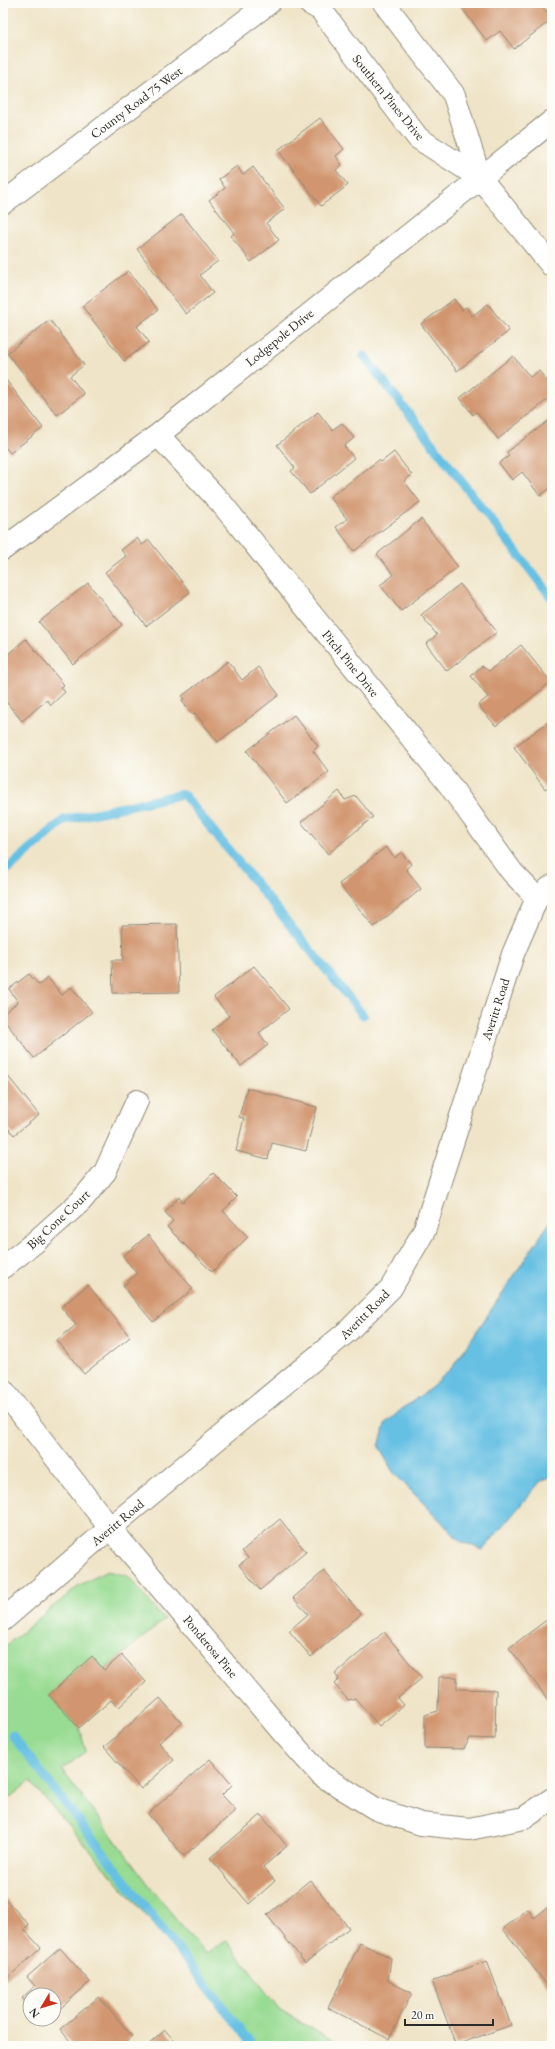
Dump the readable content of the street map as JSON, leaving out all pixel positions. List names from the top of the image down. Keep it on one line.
{"streets":{"street":["Southern Pines Drive","County Road 75 West","Lodgepole Drive","Pitch Pine Drive","Averitt Road","Big Cone Court","Ponderosa Pine"]},"crossings":[["Southern Pines Drive","Lodgepole Drive"],["Lodgepole Drive","Pitch Pine Drive"],["Pitch Pine Drive","Averitt Road"],["Averitt Road","Ponderosa Pine"]],"scale_bar":"20 m","north":"bottom left"}
